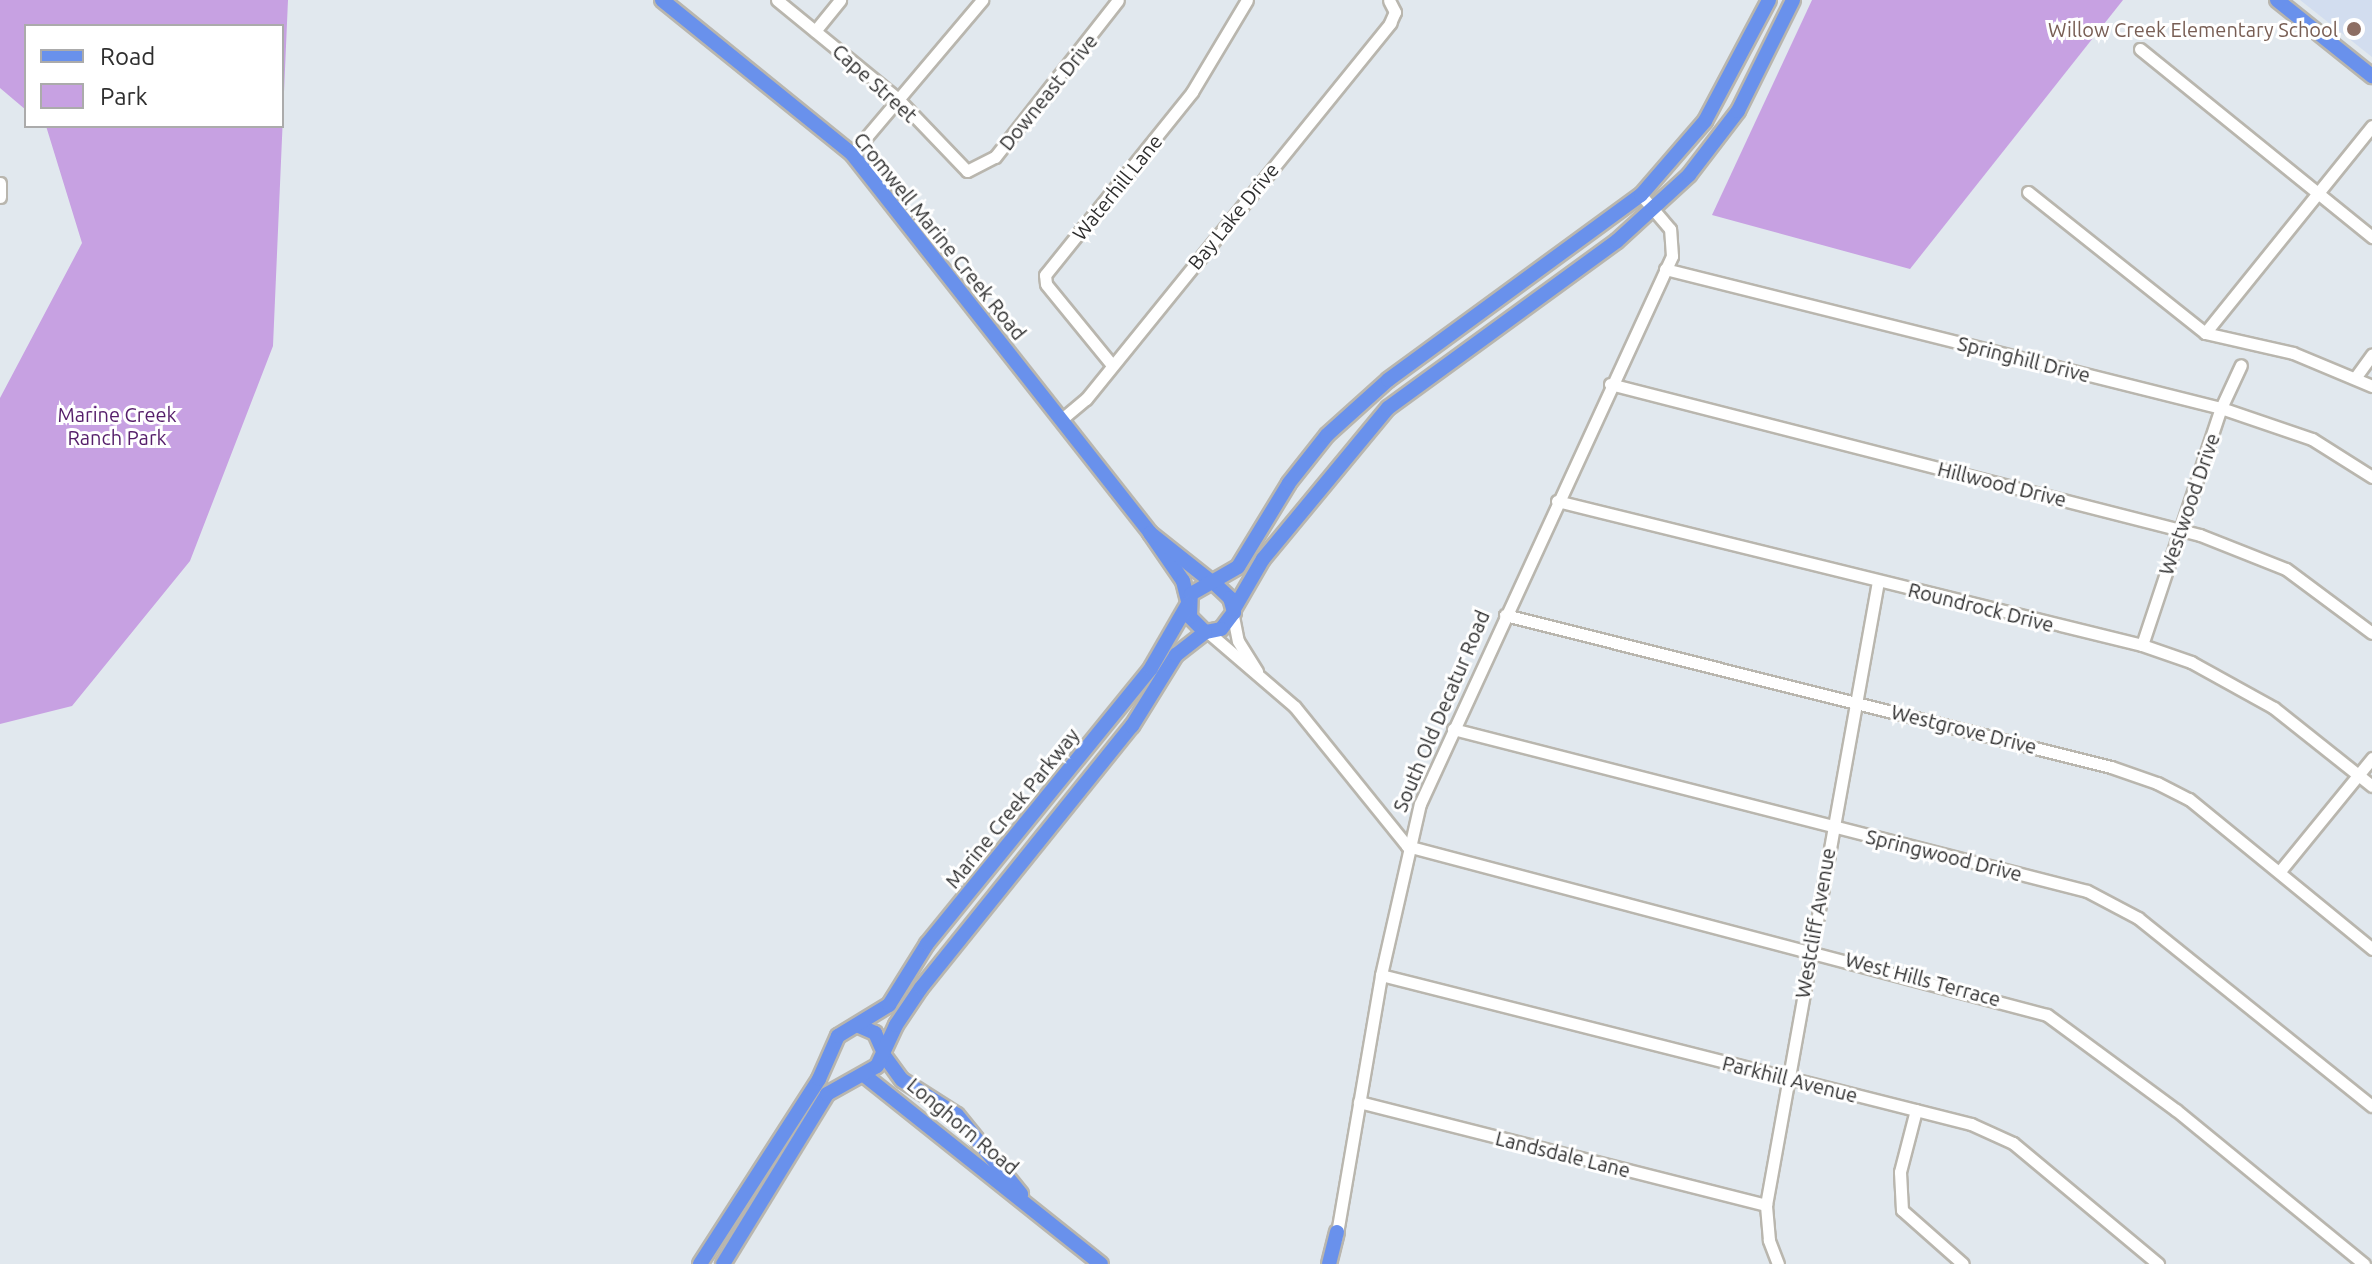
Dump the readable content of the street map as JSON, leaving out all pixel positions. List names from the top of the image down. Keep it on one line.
{"streets":{"main road":["Cromwell Marine Creek Road","Marine Creek Parkway","Longhorn Road"],"street":["Cape Street","Downeast Drive","Waterhill Lane","Bay Lake Drive","Springhill Drive","Hillwood Drive","Westwood Drive","Roundrock Drive","South Old Decatur Road","Westgrove Drive","Springwood Drive","Westcliff Avenue","West Hills Terrace","Parkhill Avenue","Landsdale Lane"]},"crossings":[["Cape Street","Downeast Drive"],["Waterhill Lane","Bay Lake Drive"],["Bay Lake Drive","Cromwell Marine Creek Road"],["Cromwell Marine Creek Road","Marine Creek Parkway"],["Springhill Drive","Westwood Drive"],["Springhill Drive","South Old Decatur Road"],["Hillwood Drive","Westwood Drive"],["Hillwood Drive","South Old Decatur Road"],["Westwood Drive","Roundrock Drive"],["Roundrock Drive","South Old Decatur Road"],["Roundrock Drive","Westcliff Avenue"],["South Old Decatur Road","Westgrove Drive"],["South Old Decatur Road","Springwood Drive"],["South Old Decatur Road","West Hills Terrace"],["South Old Decatur Road","Parkhill Avenue"],["South Old Decatur Road","Landsdale Lane"],["Westgrove Drive","Westcliff Avenue"],["Marine Creek Parkway","Longhorn Road"],["Springwood Drive","Westcliff Avenue"],["Westcliff Avenue","West Hills Terrace"],["Westcliff Avenue","Parkhill Avenue"],["Westcliff Avenue","Landsdale Lane"]],"parks":["Marine Creek Ranch Park"],"places":["Willow Creek Elementary School"],"legend":["Road","Park"]}
